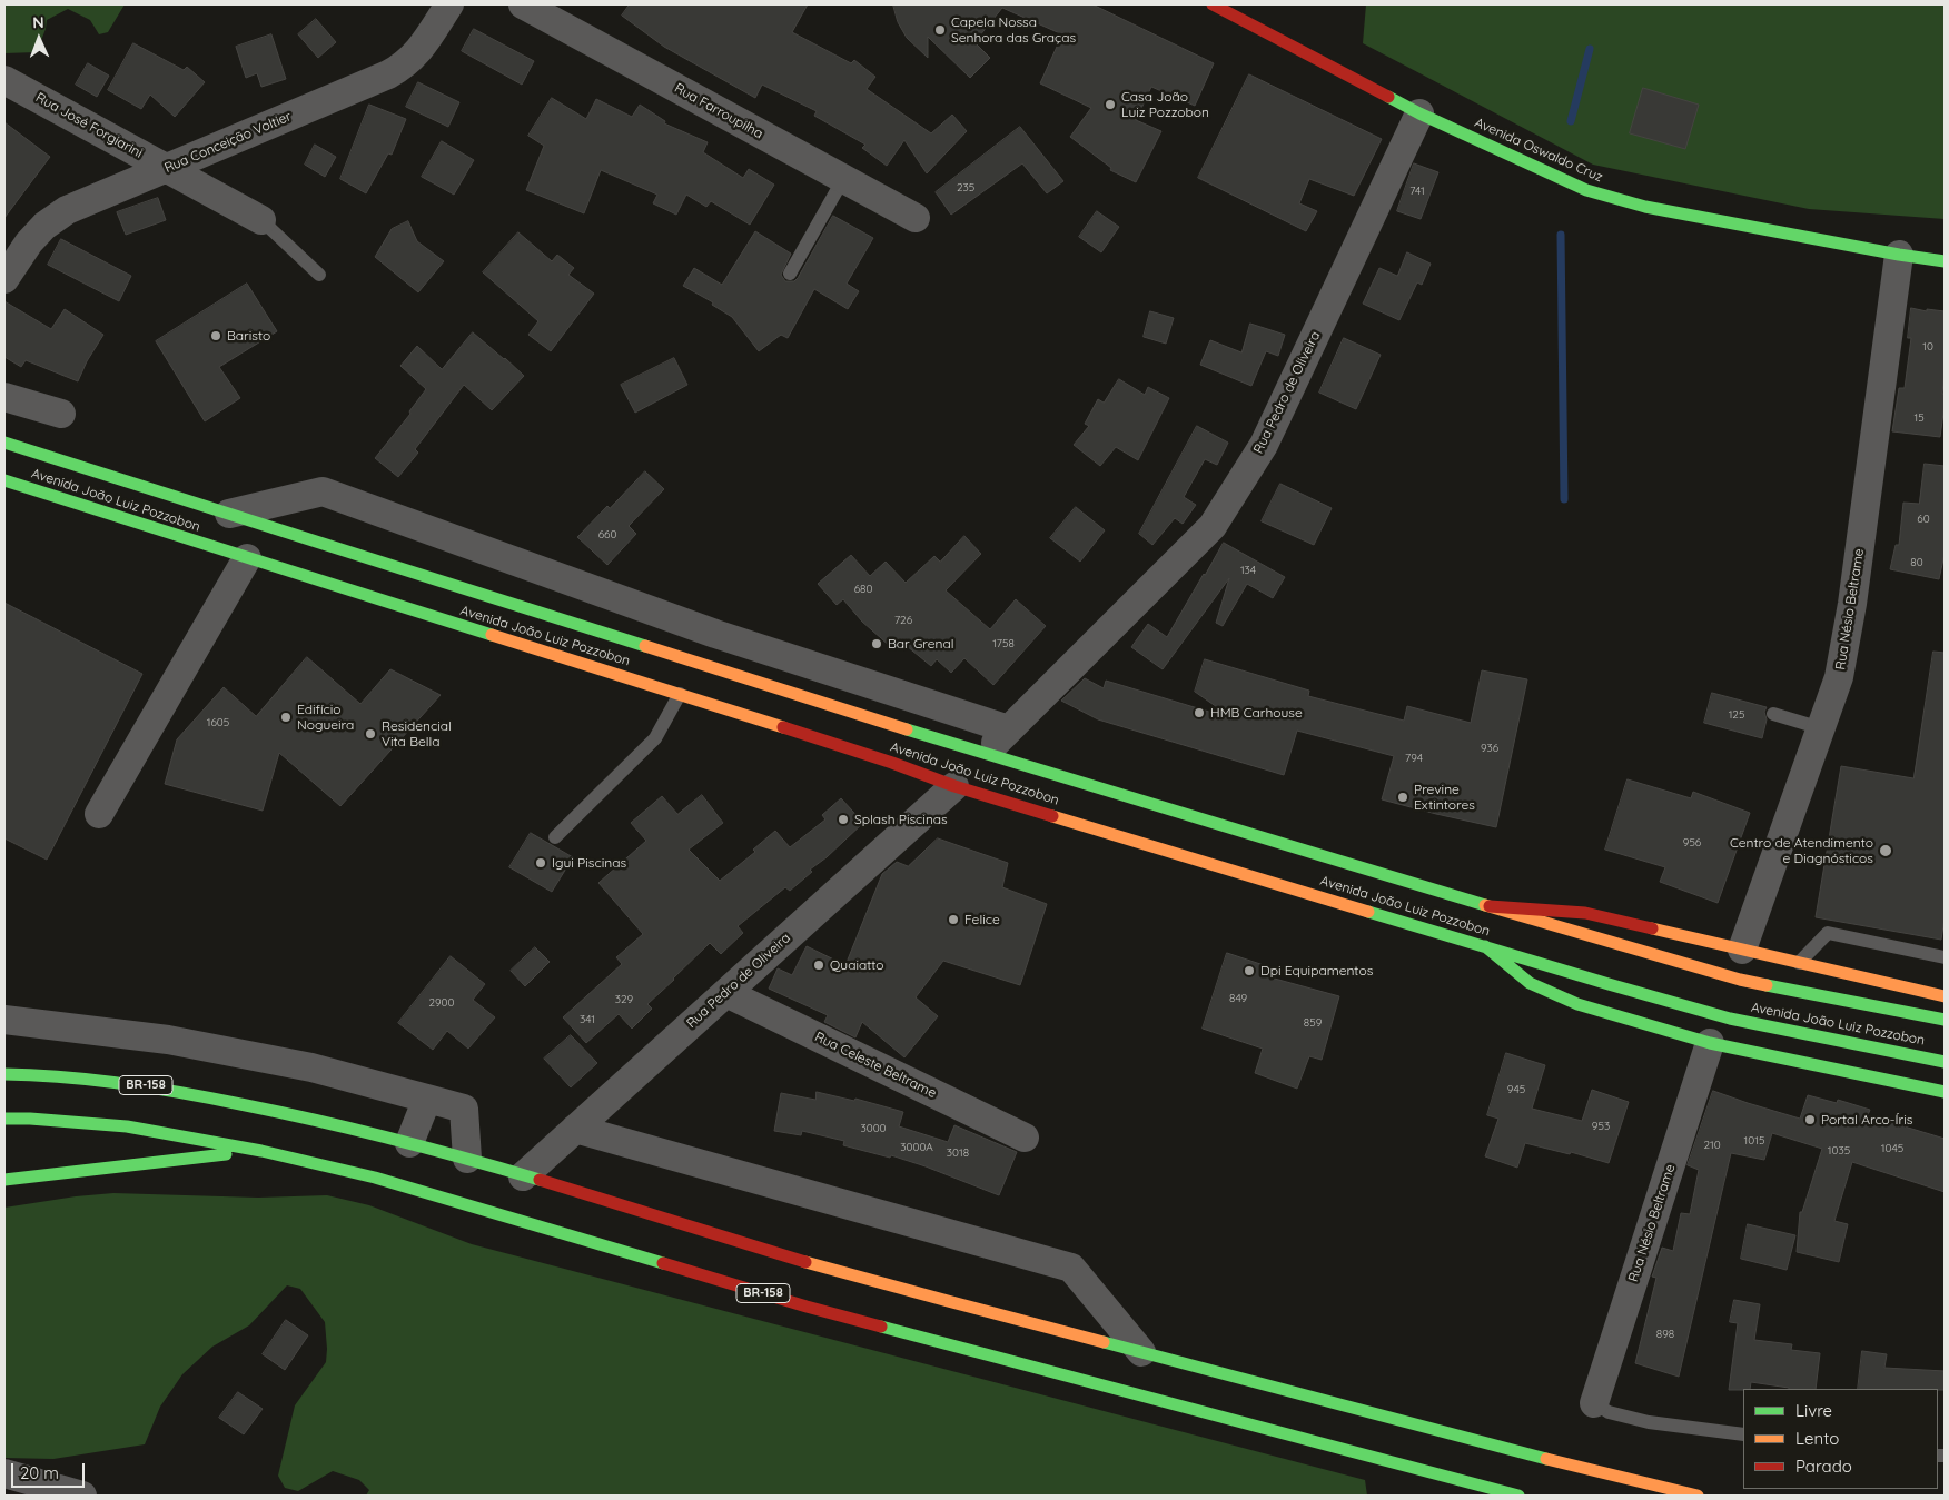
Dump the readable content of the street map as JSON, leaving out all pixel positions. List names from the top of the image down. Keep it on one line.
{"streets":{"main road":["Avenida Oswaldo Cruz","Avenida João Luiz Pozzobon","BR-158"],"street":["Rua Farroupilha","Rua José Forgiarini","Rua Conceição Voltier","Rua Pedro de Oliveira","Rua Nésio Beltrame","Rua Celeste Beltrame"]},"crossings":[["Rua José Forgiarini","Rua Conceição Voltier"],["Avenida Oswaldo Cruz","Rua Pedro de Oliveira"],["Avenida Oswaldo Cruz","Rua Nésio Beltrame"],["Rua Pedro de Oliveira","Avenida João Luiz Pozzobon"],["Rua Pedro de Oliveira","Rua Celeste Beltrame"],["Rua Pedro de Oliveira","BR-158"]],"places":["Capela Nossa Senhora das Graças","Casa João Luiz Pozzobon","Baristo","Bar Grenal","HMB Carhouse","Edifício Nogueira","Residencial Vita Bella","Previne Extintores","Splash Piscinas","Centro de Atendimento e Diagnósticos","Igui Piscinas","Felice","Quaiatto","Dpi Equipamentos","Portal Arco-Íris"],"house_numbers":["235","741","10","15","60","660","80","134","680","726","1758","125","1605","936","794","956","849","329","2900","341","859","945","953","3000","1015","210","3000A","1045","1035","3018","898"],"legend":["Livre","Lento","Parado"],"scale_bar":"20 m","north":"top"}
